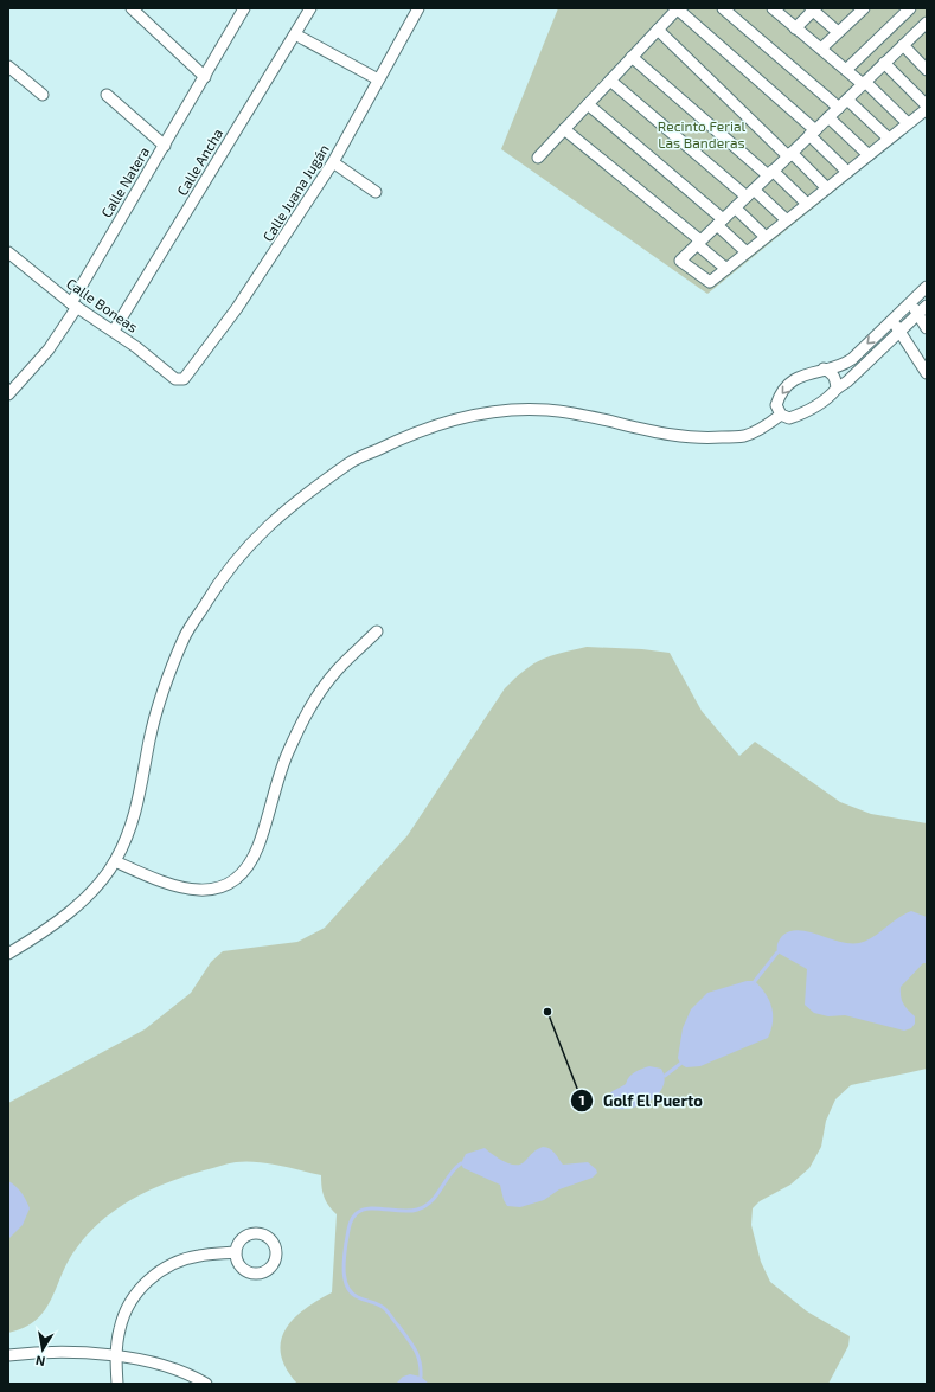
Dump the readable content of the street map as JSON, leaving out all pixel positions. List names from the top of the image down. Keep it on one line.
{"streets":{"street":["Calle Ancha","Calle Natera","Calle Juana Jugán","Calle Boneas"]},"crossings":[["Calle Ancha","Calle Boneas"],["Calle Natera","Calle Boneas"],["Calle Juana Jugán","Calle Boneas"]],"parks":["Recinto Ferial Las Banderas"],"places":["Golf El Puerto"],"north":"bottom"}
